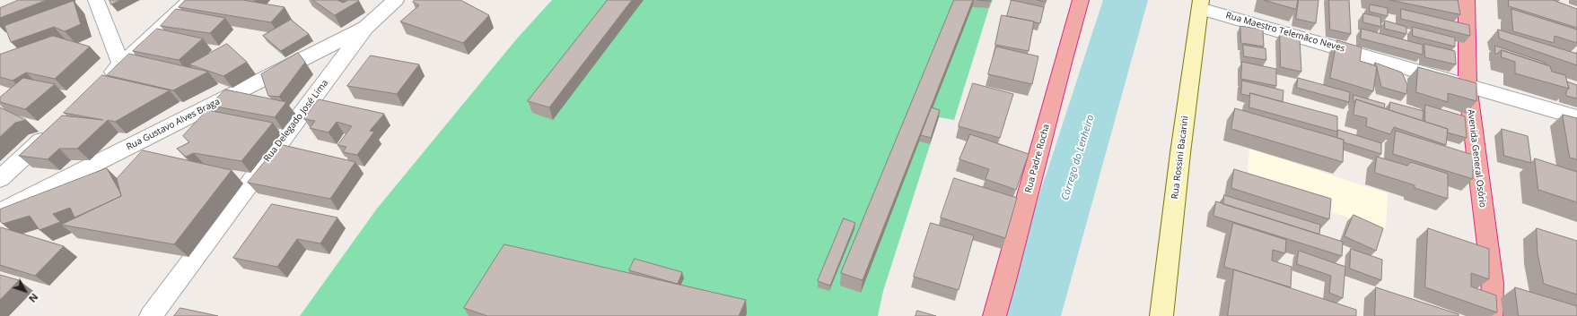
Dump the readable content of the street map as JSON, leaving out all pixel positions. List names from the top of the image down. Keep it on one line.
{"streets":{"highway":["Rua Padre Rocha","Avenida General Osório"],"main road":["Rua Rossini Bacarini"],"street":["Rua Maestro Telemâco Neves","Rua Delegado José Lima","Rua Gustavo Alves Braga"]},"crossings":[["Rua Maestro Telemâco Neves","Rua Rossini Bacarini"],["Rua Maestro Telemâco Neves","Avenida General Osório"],["Rua Delegado José Lima","Rua Gustavo Alves Braga"]],"water":["Córrego do Lenheiro"],"north":"bottom right"}
